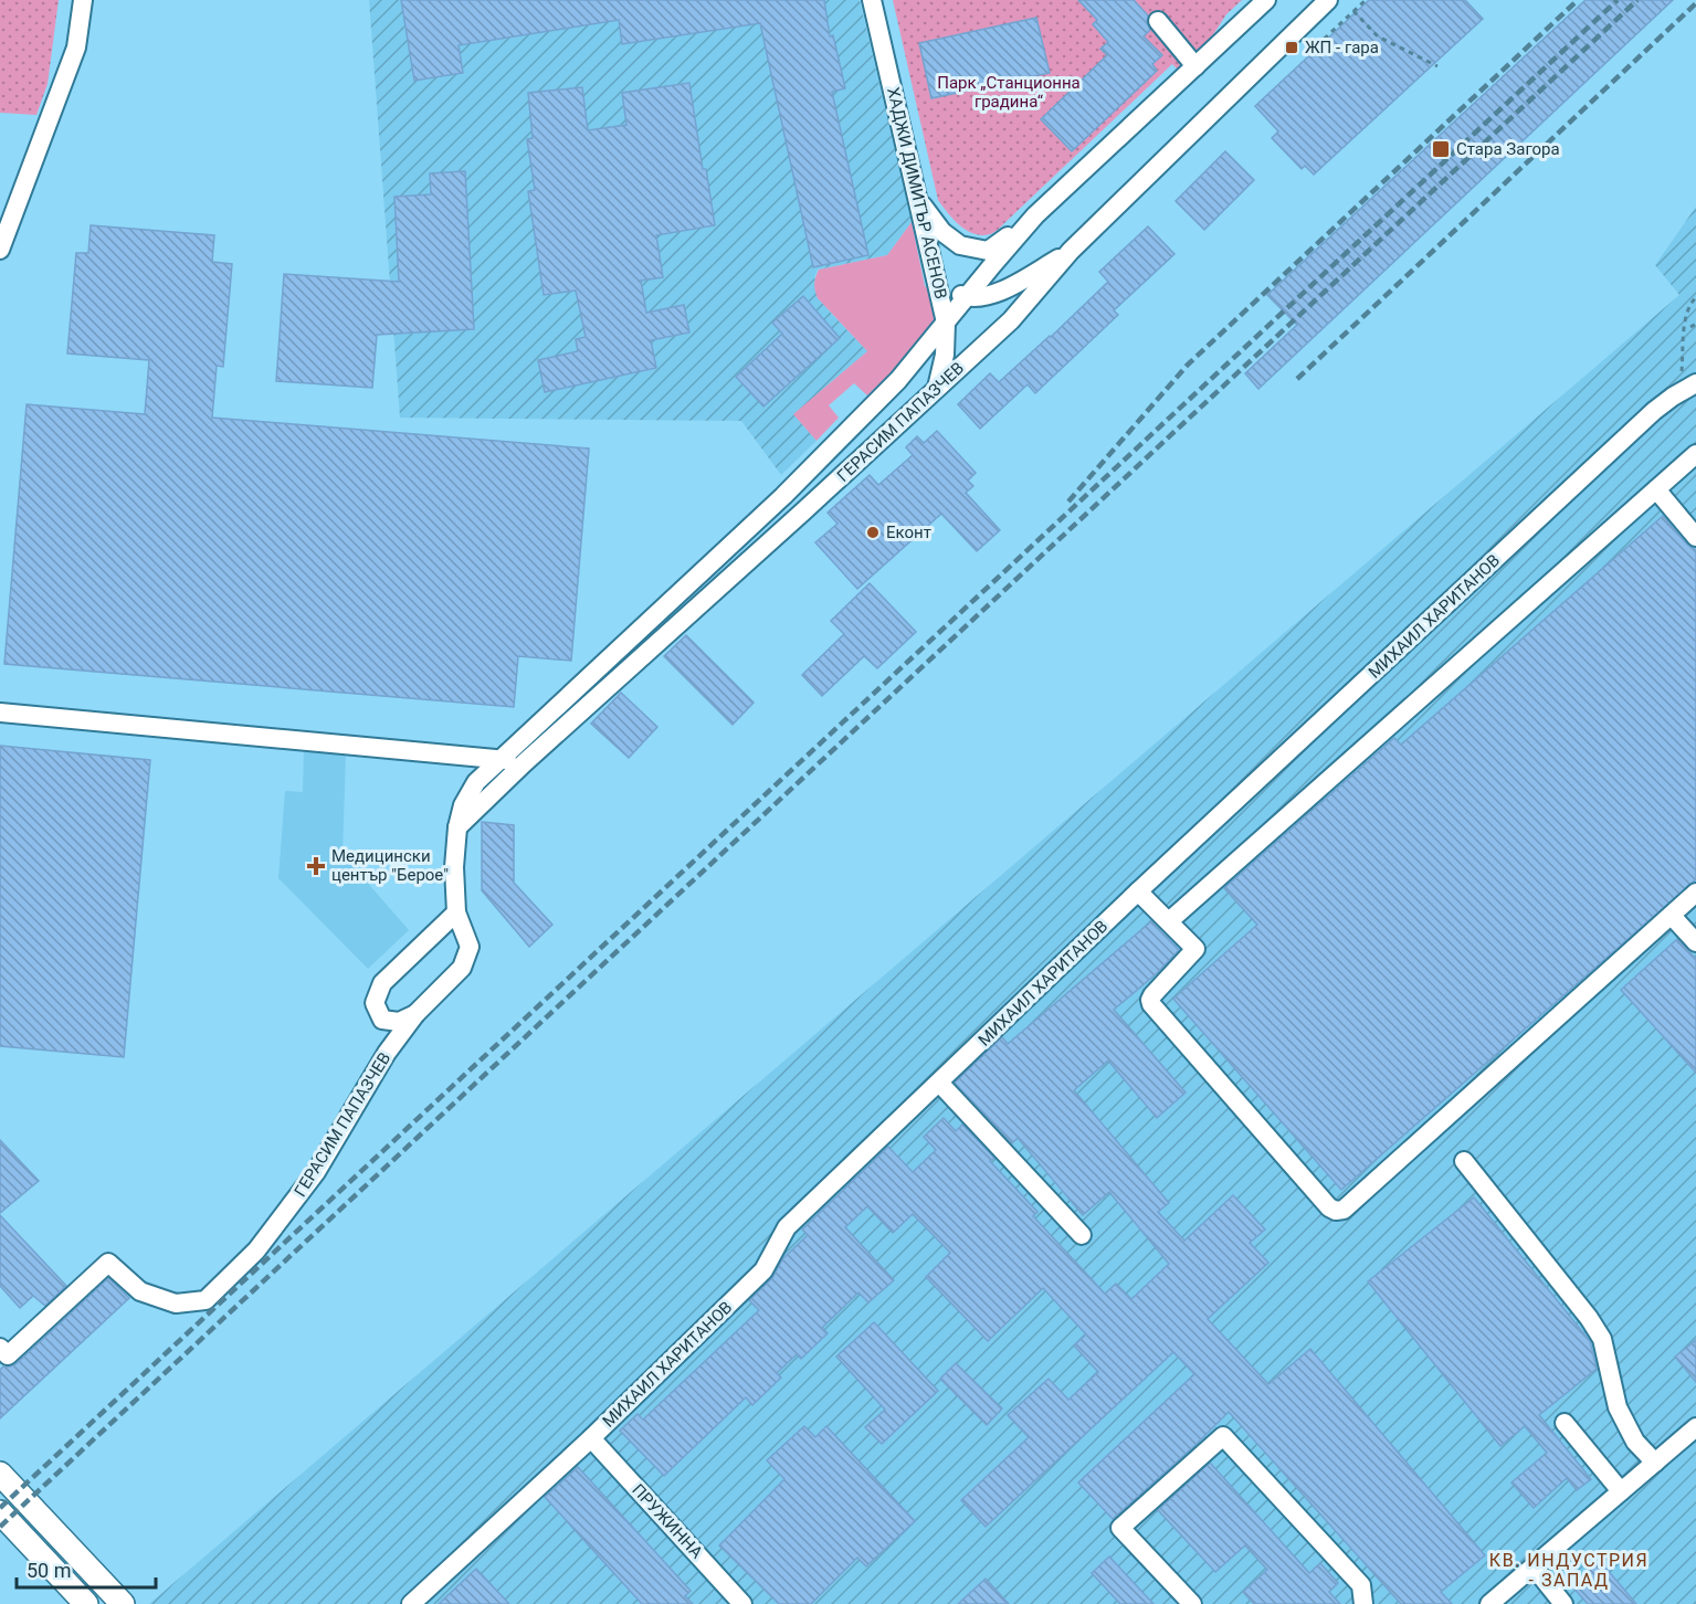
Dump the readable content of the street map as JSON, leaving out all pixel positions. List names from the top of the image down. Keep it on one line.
{"streets":{"street":["ХАДЖИ ДИМИТЪР АСЕНОВ","ГЕРАСИМ ПАПАЗЧЕВ","МИХАИЛ ХАРИТАНОВ","ПРУЖИННА"]},"crossings":[["ХАДЖИ ДИМИТЪР АСЕНОВ","ГЕРАСИМ ПАПАЗЧЕВ"],["МИХАИЛ ХАРИТАНОВ","ПРУЖИННА"]],"districts":["КВ. ИНДУСТРИЯ - ЗАПАД"],"parks":["Парк „Станционна градина“"],"places":{"transit":["ЖП - гара","Стара Загора"],"other":["Еконт"],"health":["Медицински център \"Берое\""]},"scale_bar":"50 m"}
